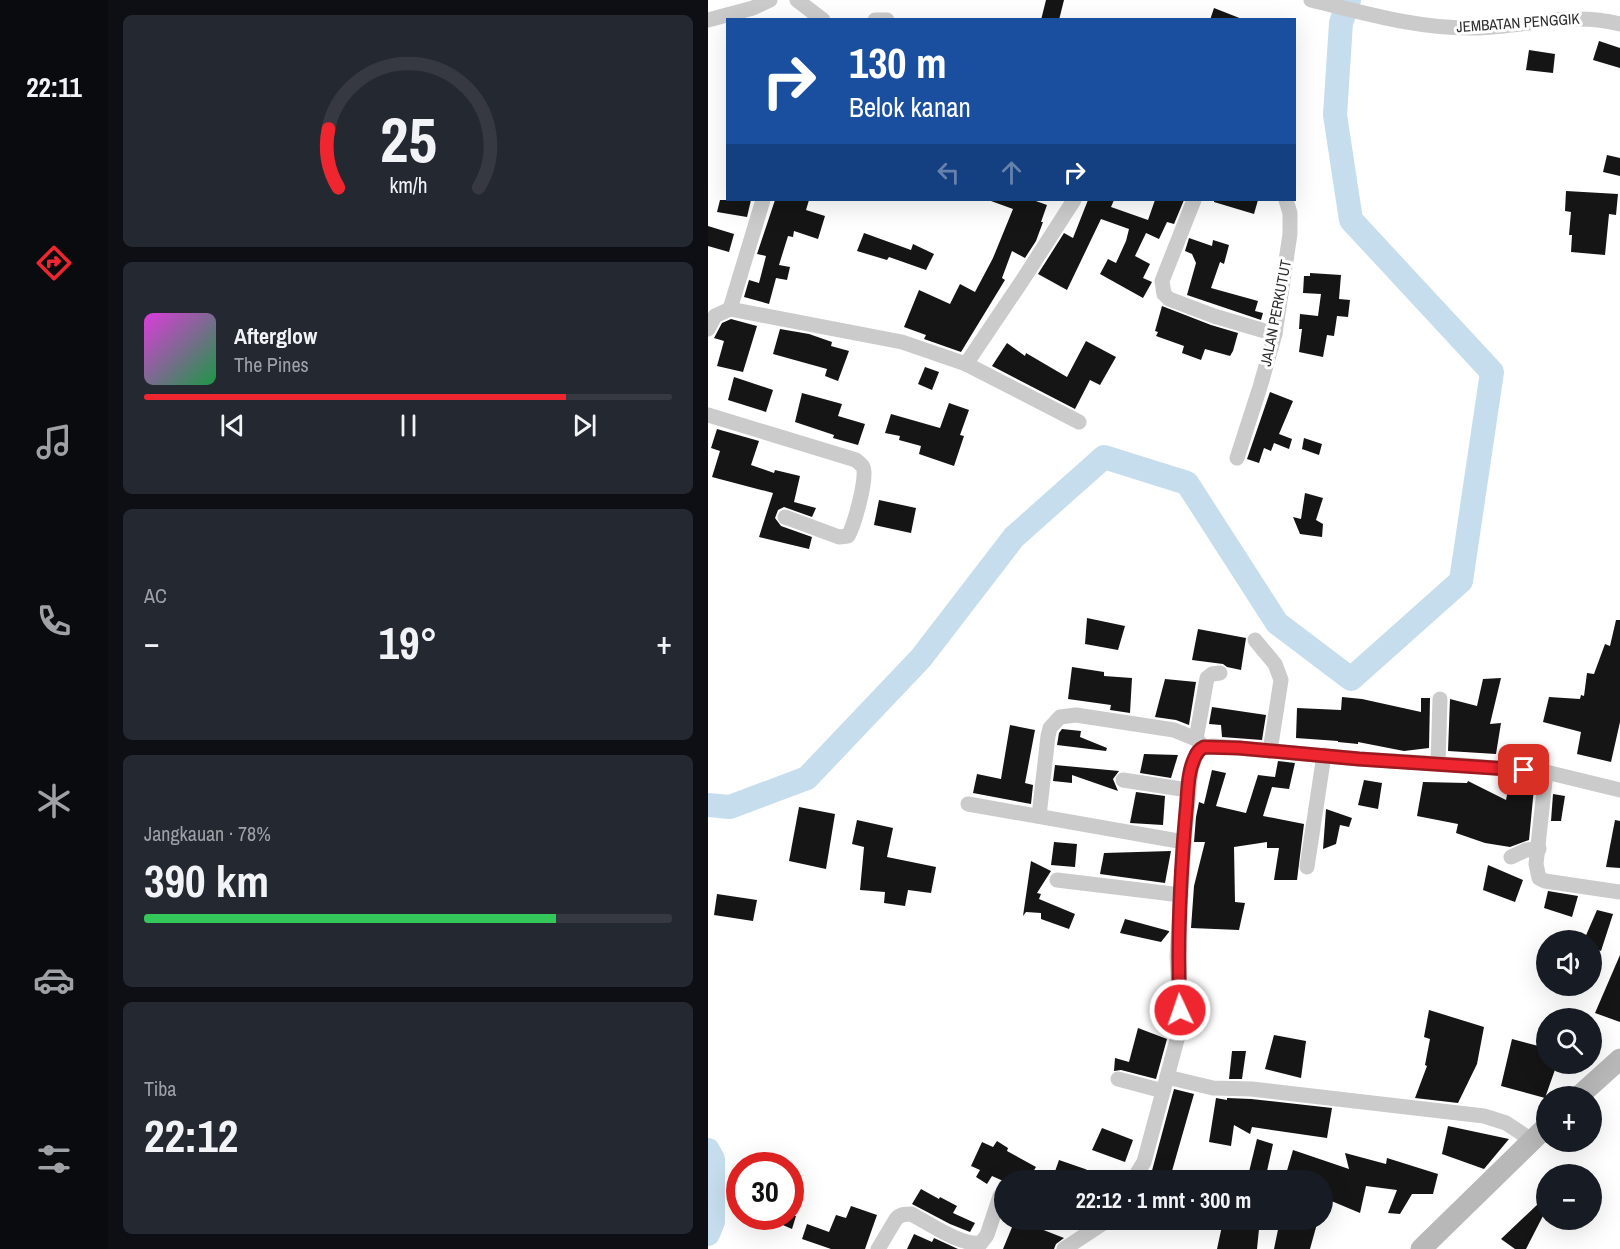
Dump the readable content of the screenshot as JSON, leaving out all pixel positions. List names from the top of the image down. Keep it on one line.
{"streets":{"street":["JEMBATAN PENGGIK","JALAN PERKUTUT"]},"page":{"tabs":"22:11","turn":["130 m","Belok kanan"],"song":["Afterglow","The Pines"],"tile":["AC",["Jangkauan · 78%","390 km"],["Tiba","22:12"]],"heat":["−","19°","+"],"map_buttons":["+","−"],"limit":"30","trip":"22:12 · 1 mnt · 300 m","gauge":["25","km/h"]}}
